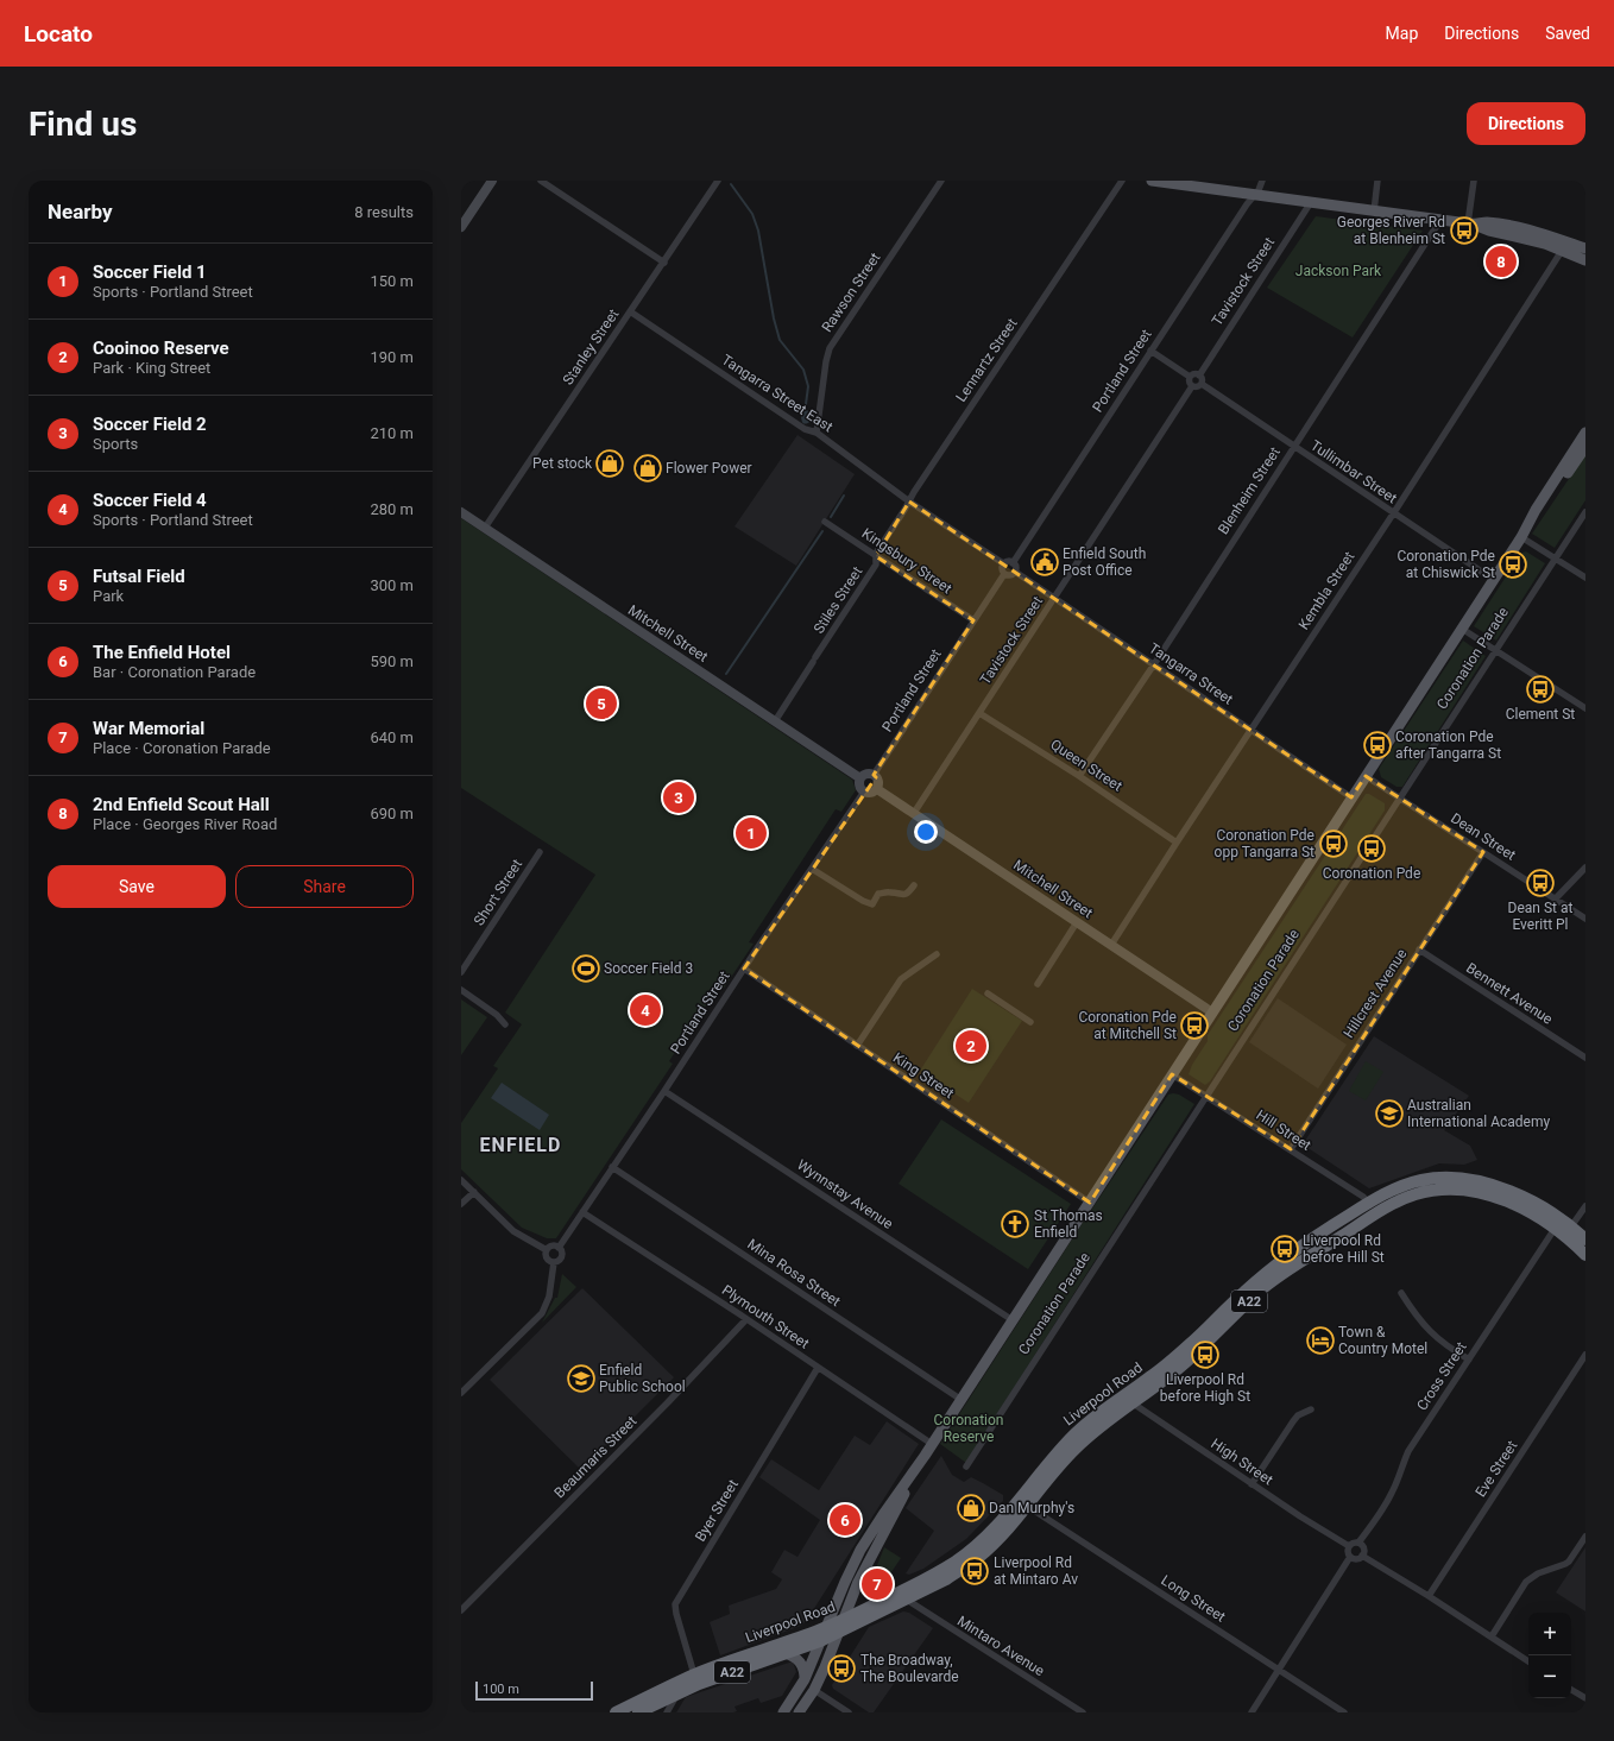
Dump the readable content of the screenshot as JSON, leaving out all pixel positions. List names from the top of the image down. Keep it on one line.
{"streets":{"highway":["A22","Liverpool Road"],"main road":["Coronation Parade"],"street":["Tavistock Street","Rawson Street","Stanley Street","Lennartz Street","Portland Street","Tangarra Street East","Tullimbar Street","Blenheim Street","Kingsbury Street","Kembla Street","Stiles Street","Mitchell Street","Tangarra Street","Queen Street","Dean Street","Short Street","Hillcrest Avenue","Bennett Avenue","King Street","Hill Street","Wynnstay Avenue","Mina Rosa Street","Plymouth Street","Cross Street","Beaumaris Street","High Street","Eve Street","Byer Street","Long Street","Mintaro Avenue"]},"crossings":[["Tavistock Street","Tullimbar Street"],["Tavistock Street","Mitchell Street"],["Tavistock Street","Tangarra Street"],["Tavistock Street","Queen Street"],["Rawson Street","Tangarra Street East"],["Stanley Street","Tangarra Street East"],["Stanley Street","Mitchell Street"],["Lennartz Street","Tangarra Street East"],["Lennartz Street","Kingsbury Street"],["Lennartz Street","Stiles Street"],["Portland Street","Kingsbury Street"],["Portland Street","Mitchell Street"],["Portland Street","Tangarra Street"],["Portland Street","King Street"],["Portland Street","Wynnstay Avenue"],["Portland Street","Mina Rosa Street"],["Portland Street","Plymouth Street"],["Tullimbar Street","Blenheim Street"],["Tullimbar Street","Kembla Street"],["Tullimbar Street","Coronation Parade"],["Blenheim Street","Tangarra Street"],["Blenheim Street","Queen Street"],["Kingsbury Street","Stiles Street"],["Kembla Street","Mitchell Street"],["Kembla Street","Tangarra Street"],["Kembla Street","Queen Street"],["Stiles Street","Mitchell Street"],["Mitchell Street","Coronation Parade"],["Coronation Parade","Tangarra Street"],["Coronation Parade","Dean Street"],["Coronation Parade","King Street"],["Coronation Parade","Hill Street"],["Coronation Parade","Wynnstay Avenue"],["Coronation Parade","Mina Rosa Street"],["Coronation Parade","Plymouth Street"],["Coronation Parade","Liverpool Road"],["Dean Street","Hillcrest Avenue"],["Hillcrest Avenue","Bennett Avenue"],["Hillcrest Avenue","Hill Street"],["Hill Street","Liverpool Road"],["Plymouth Street","Beaumaris Street"],["Plymouth Street","Byer Street"],["Cross Street","Liverpool Road"],["Cross Street","High Street"],["Liverpool Road","High Street"],["Liverpool Road","Byer Street"],["Liverpool Road","Long Street"],["Liverpool Road","Mintaro Avenue"]],"districts":["ENFIELD"],"parks":["Jackson Park","Coronation Reserve"],"places":{"bus stop":["Georges River Rd at Blenheim St","Coronation Pde at Chiswick St","Clement St","Coronation Pde after Tangarra St","Coronation Pde opp Tangarra St","Coronation Pde","Dean St at Everitt Pl","Coronation Pde at Mitchell St","Liverpool Rd before Hill St","Liverpool Rd before High St","Liverpool Rd at Mintaro Av","The Broadway, The Boulevarde"],"shop":["Pet stock","Flower Power","Dan Murphy's"],"public building":["Enfield South Post Office"],"sports":["Soccer Field 3"],"school or university":["Australian International Academy","Enfield Public School"],"church":["St Thomas Enfield"],"hotel":["Town & Country Motel"]},"scale_bar":"100 m","page":{"header":"Locato","nav":["Map","Directions","Saved"],"buttons":["Directions",["Save","Share"]],"title":"Find us","heading":["Nearby","8 results"],"list":[{"mark":"1","name":"Soccer Field 1","note":"Sports · Portland Street","value":"150 m"},{"mark":"2","name":"Cooinoo Reserve","note":"Park · King Street","value":"190 m"},{"mark":"3","name":"Soccer Field 2","note":"Sports","value":"210 m"},{"mark":"4","name":"Soccer Field 4","note":"Sports · Portland Street","value":"280 m"},{"mark":"5","name":"Futsal Field","note":"Park","value":"300 m"},{"mark":"6","name":"The Enfield Hotel","note":"Bar · Coronation Parade","value":"590 m"},{"mark":"7","name":"War Memorial","note":"Place · Coronation Parade","value":"640 m"},{"mark":"8","name":"2nd Enfield Scout Hall","note":"Place · Georges River Road","value":"690 m"}],"pins":["8","5","3","1","4","2","6","7"],"map_buttons":["+","−"],"scale":"100 m"}}
